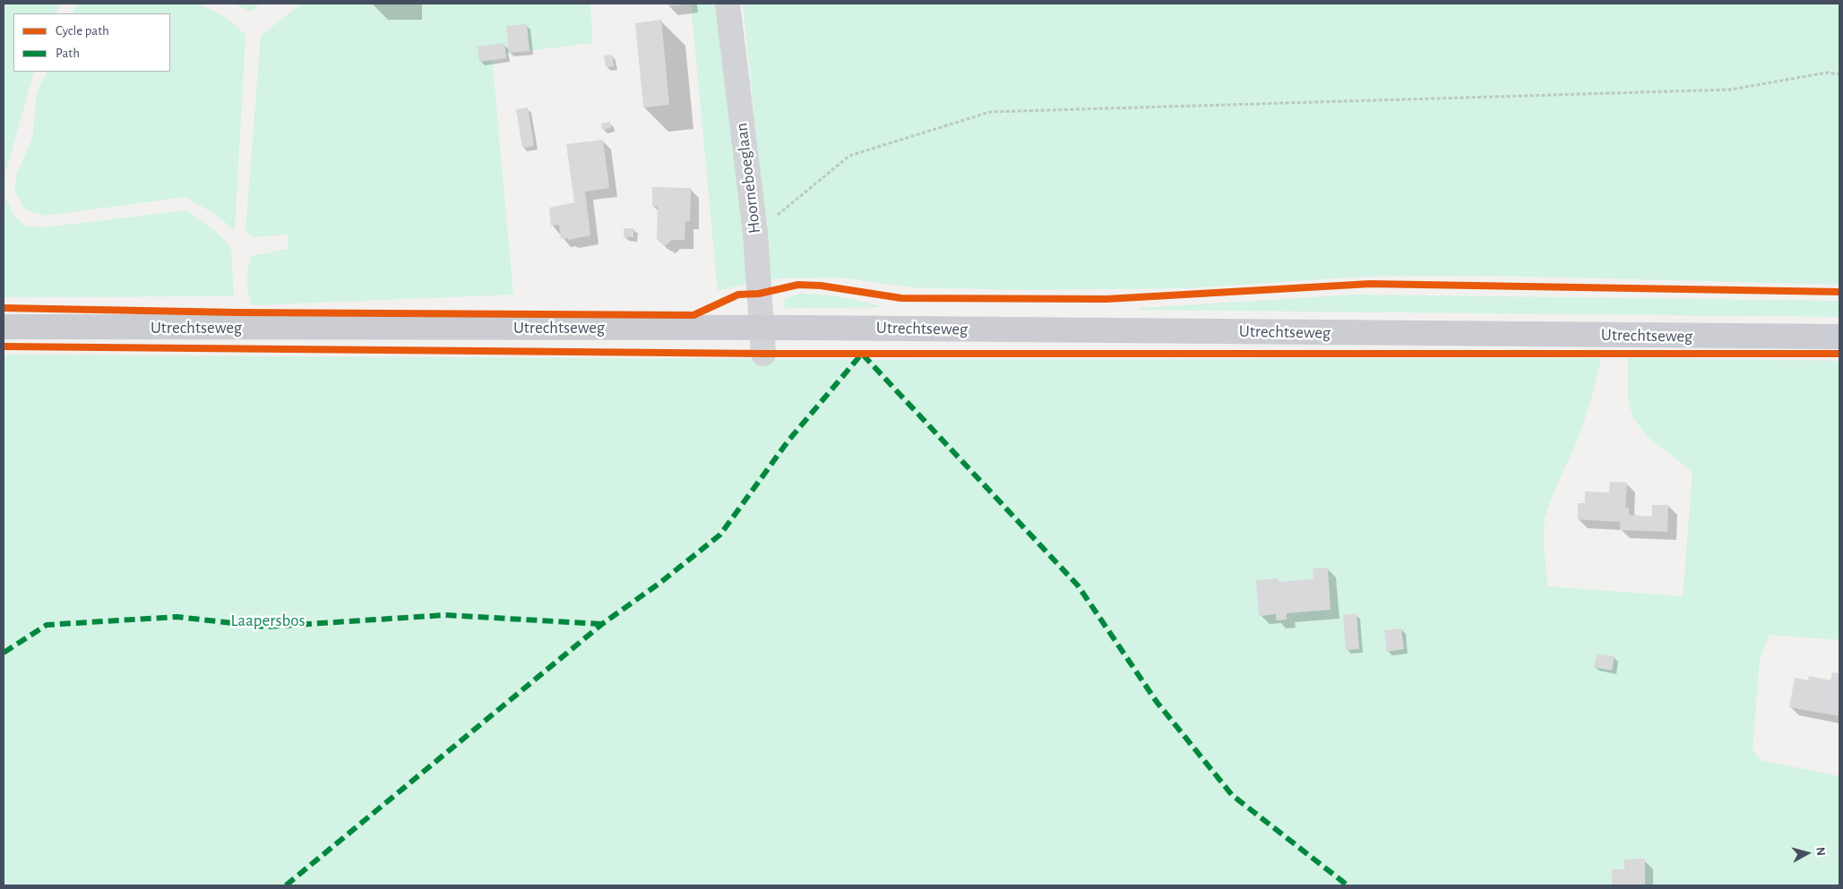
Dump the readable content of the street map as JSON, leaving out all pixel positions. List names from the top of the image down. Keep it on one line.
{"streets":{"main road":["Utrechtseweg"],"street":["Hoorneboeglaan"]},"crossings":[["Hoorneboeglaan","Utrechtseweg"]],"parks":["Laapersbos"],"legend":["Cycle path","Path"],"north":"right"}
